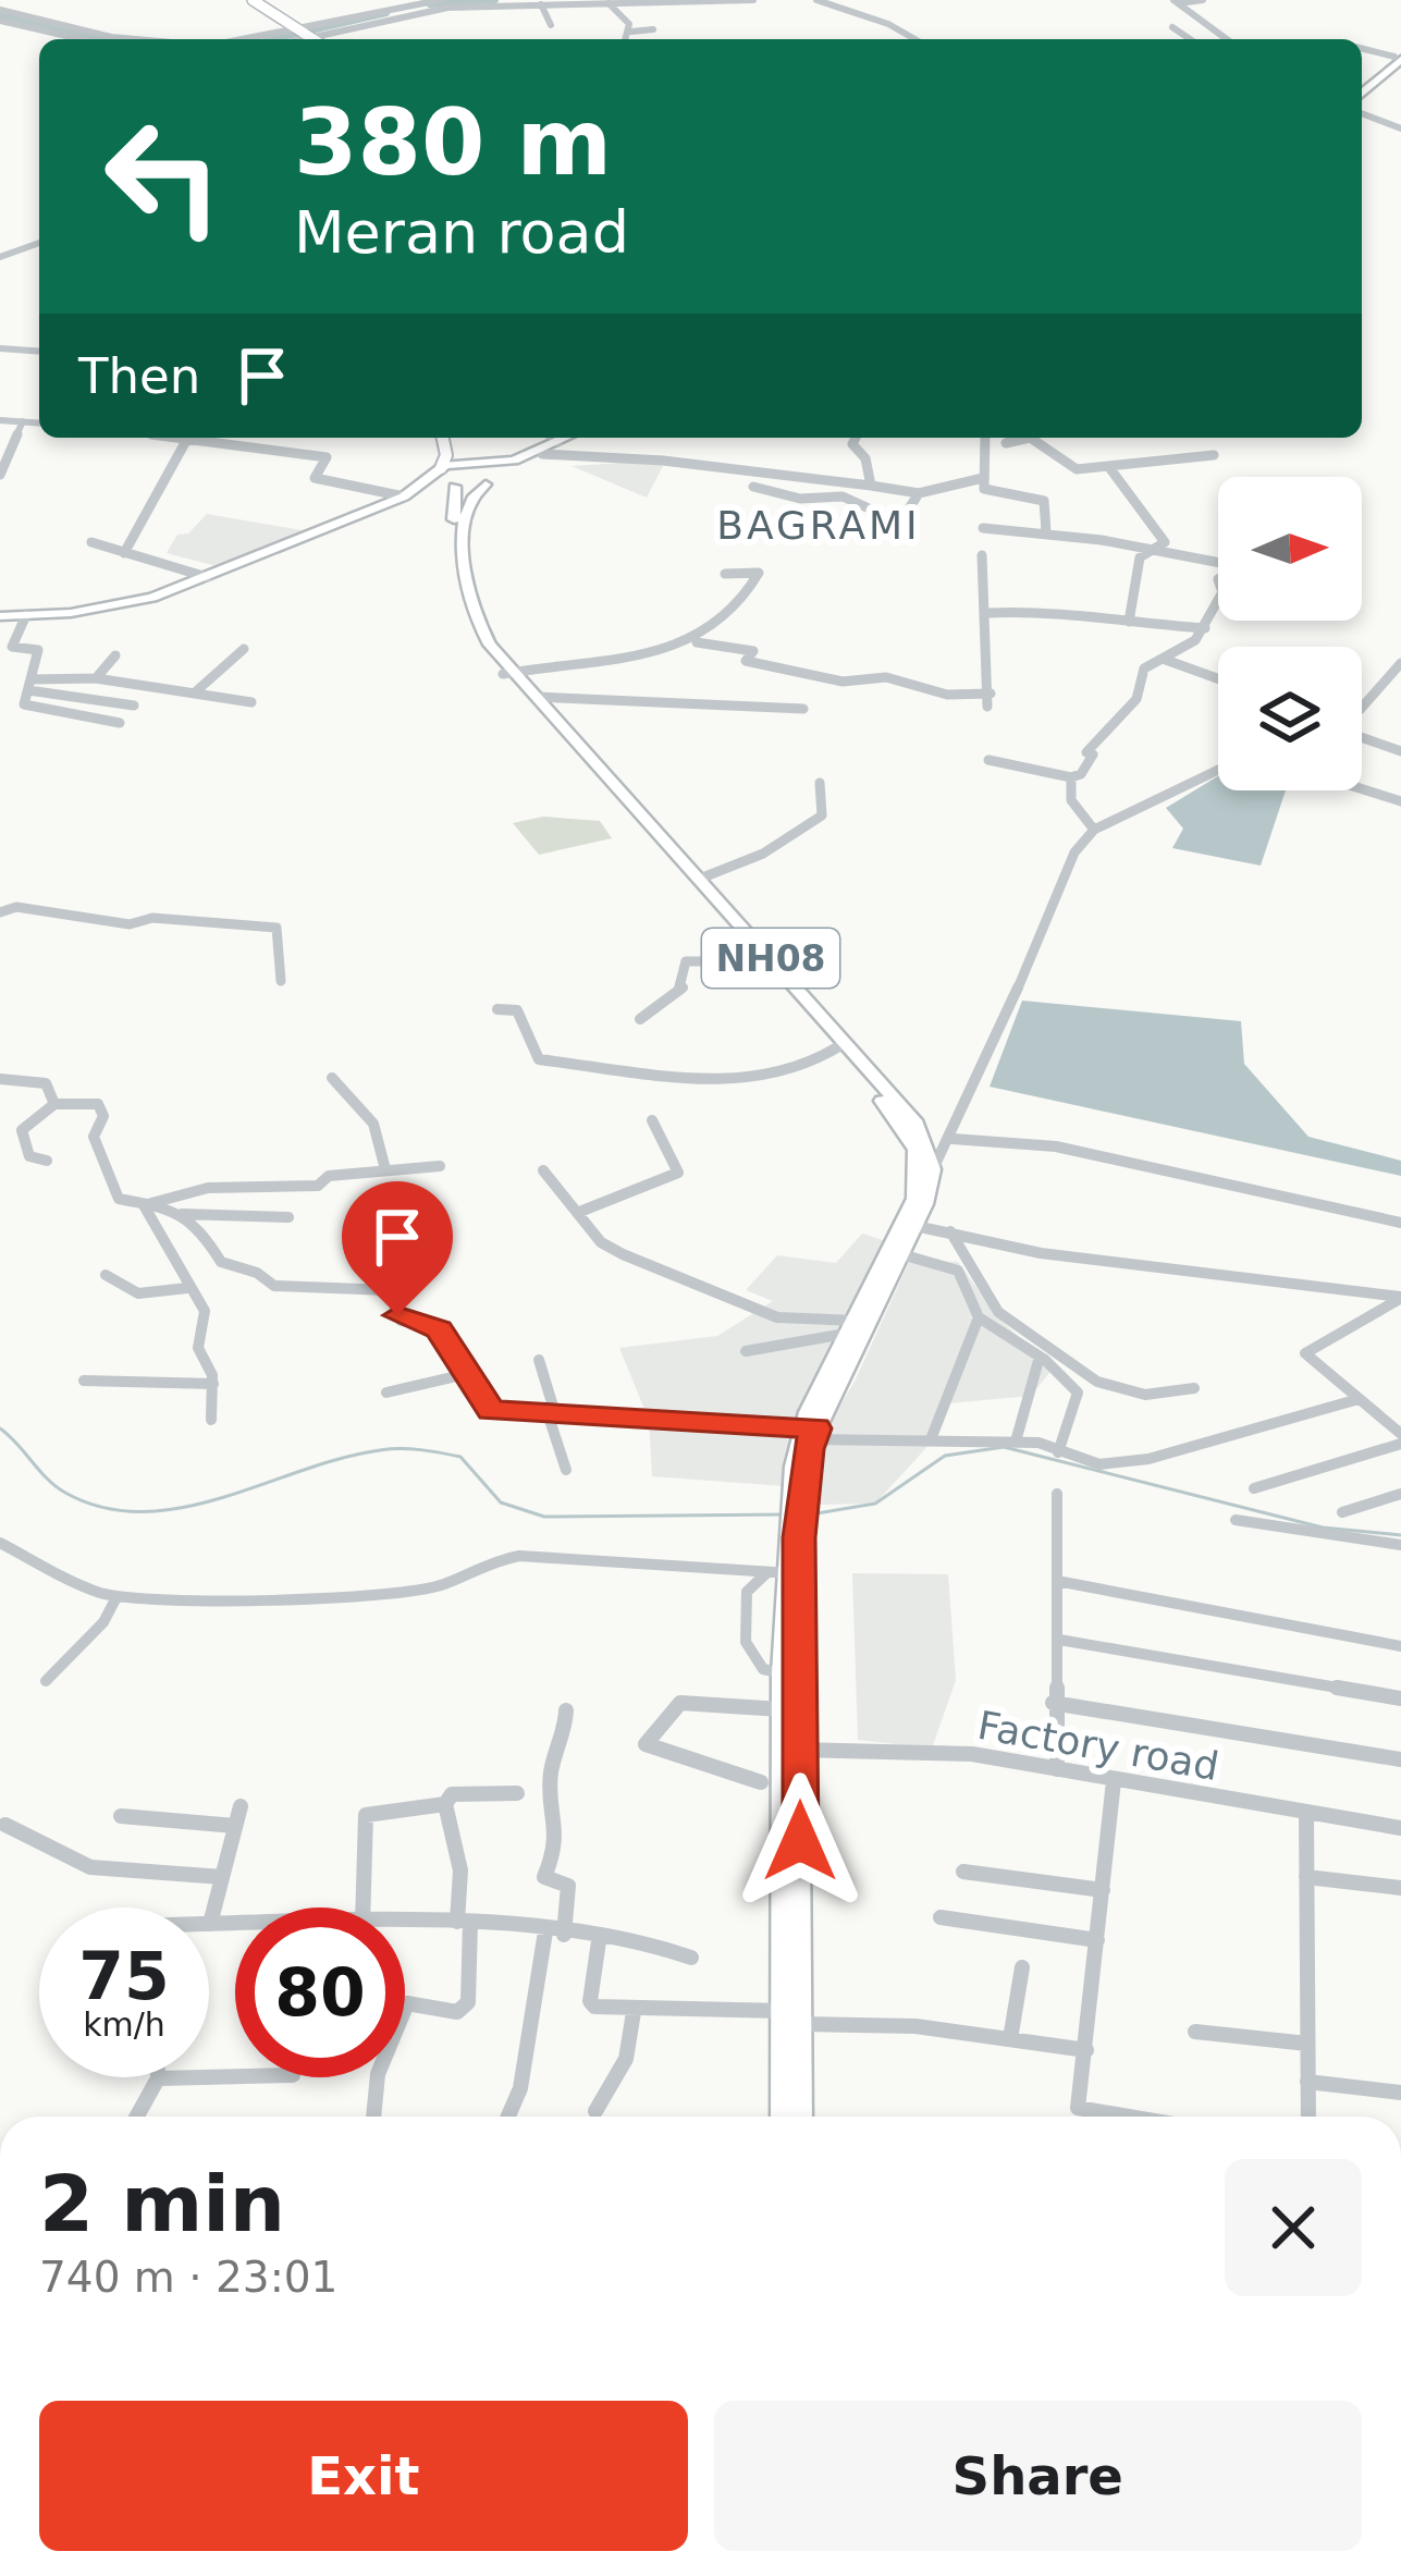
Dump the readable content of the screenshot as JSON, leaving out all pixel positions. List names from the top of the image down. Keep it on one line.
{"streets":{"highway":["NH08"],"street":["Factory road"]},"crossings":[["NH08","Factory road"]],"districts":["BAGRAMI"],"north":"right","page":{"turn":["380 m","Meran road"],"then":"Then","speed":"75 km/h","limit":"80","heading":["2 min","740 m · 23:01"],"buttons":["Exit","Share"]}}
